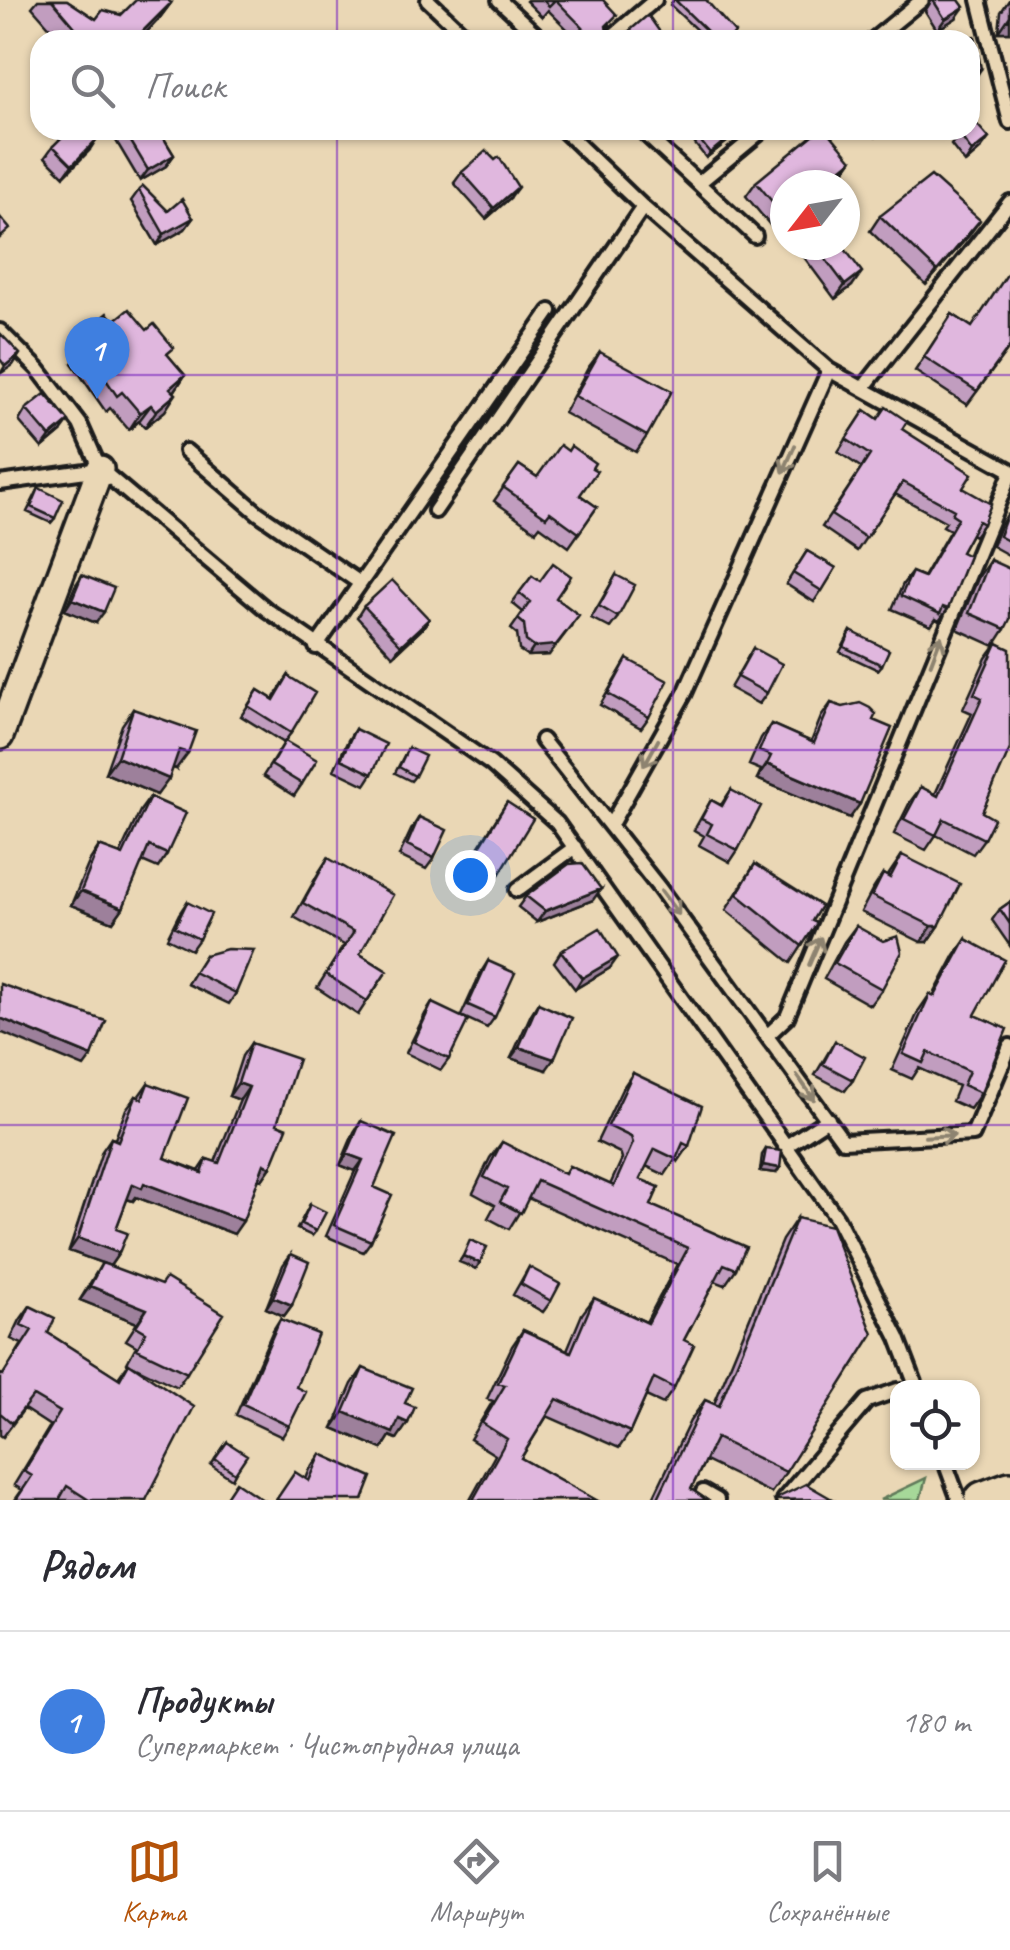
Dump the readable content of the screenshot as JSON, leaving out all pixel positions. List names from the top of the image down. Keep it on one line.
{"north":"bottom left","page":{"search":"Поиск","pins":"1","heading":"Рядом","list":[{"mark":"1","name":"Продукты","note":"Супермаркет · Чистопрудная улица","value":"180 m"}],"nav":["Карта","Маршрут","Сохранённые"]}}
